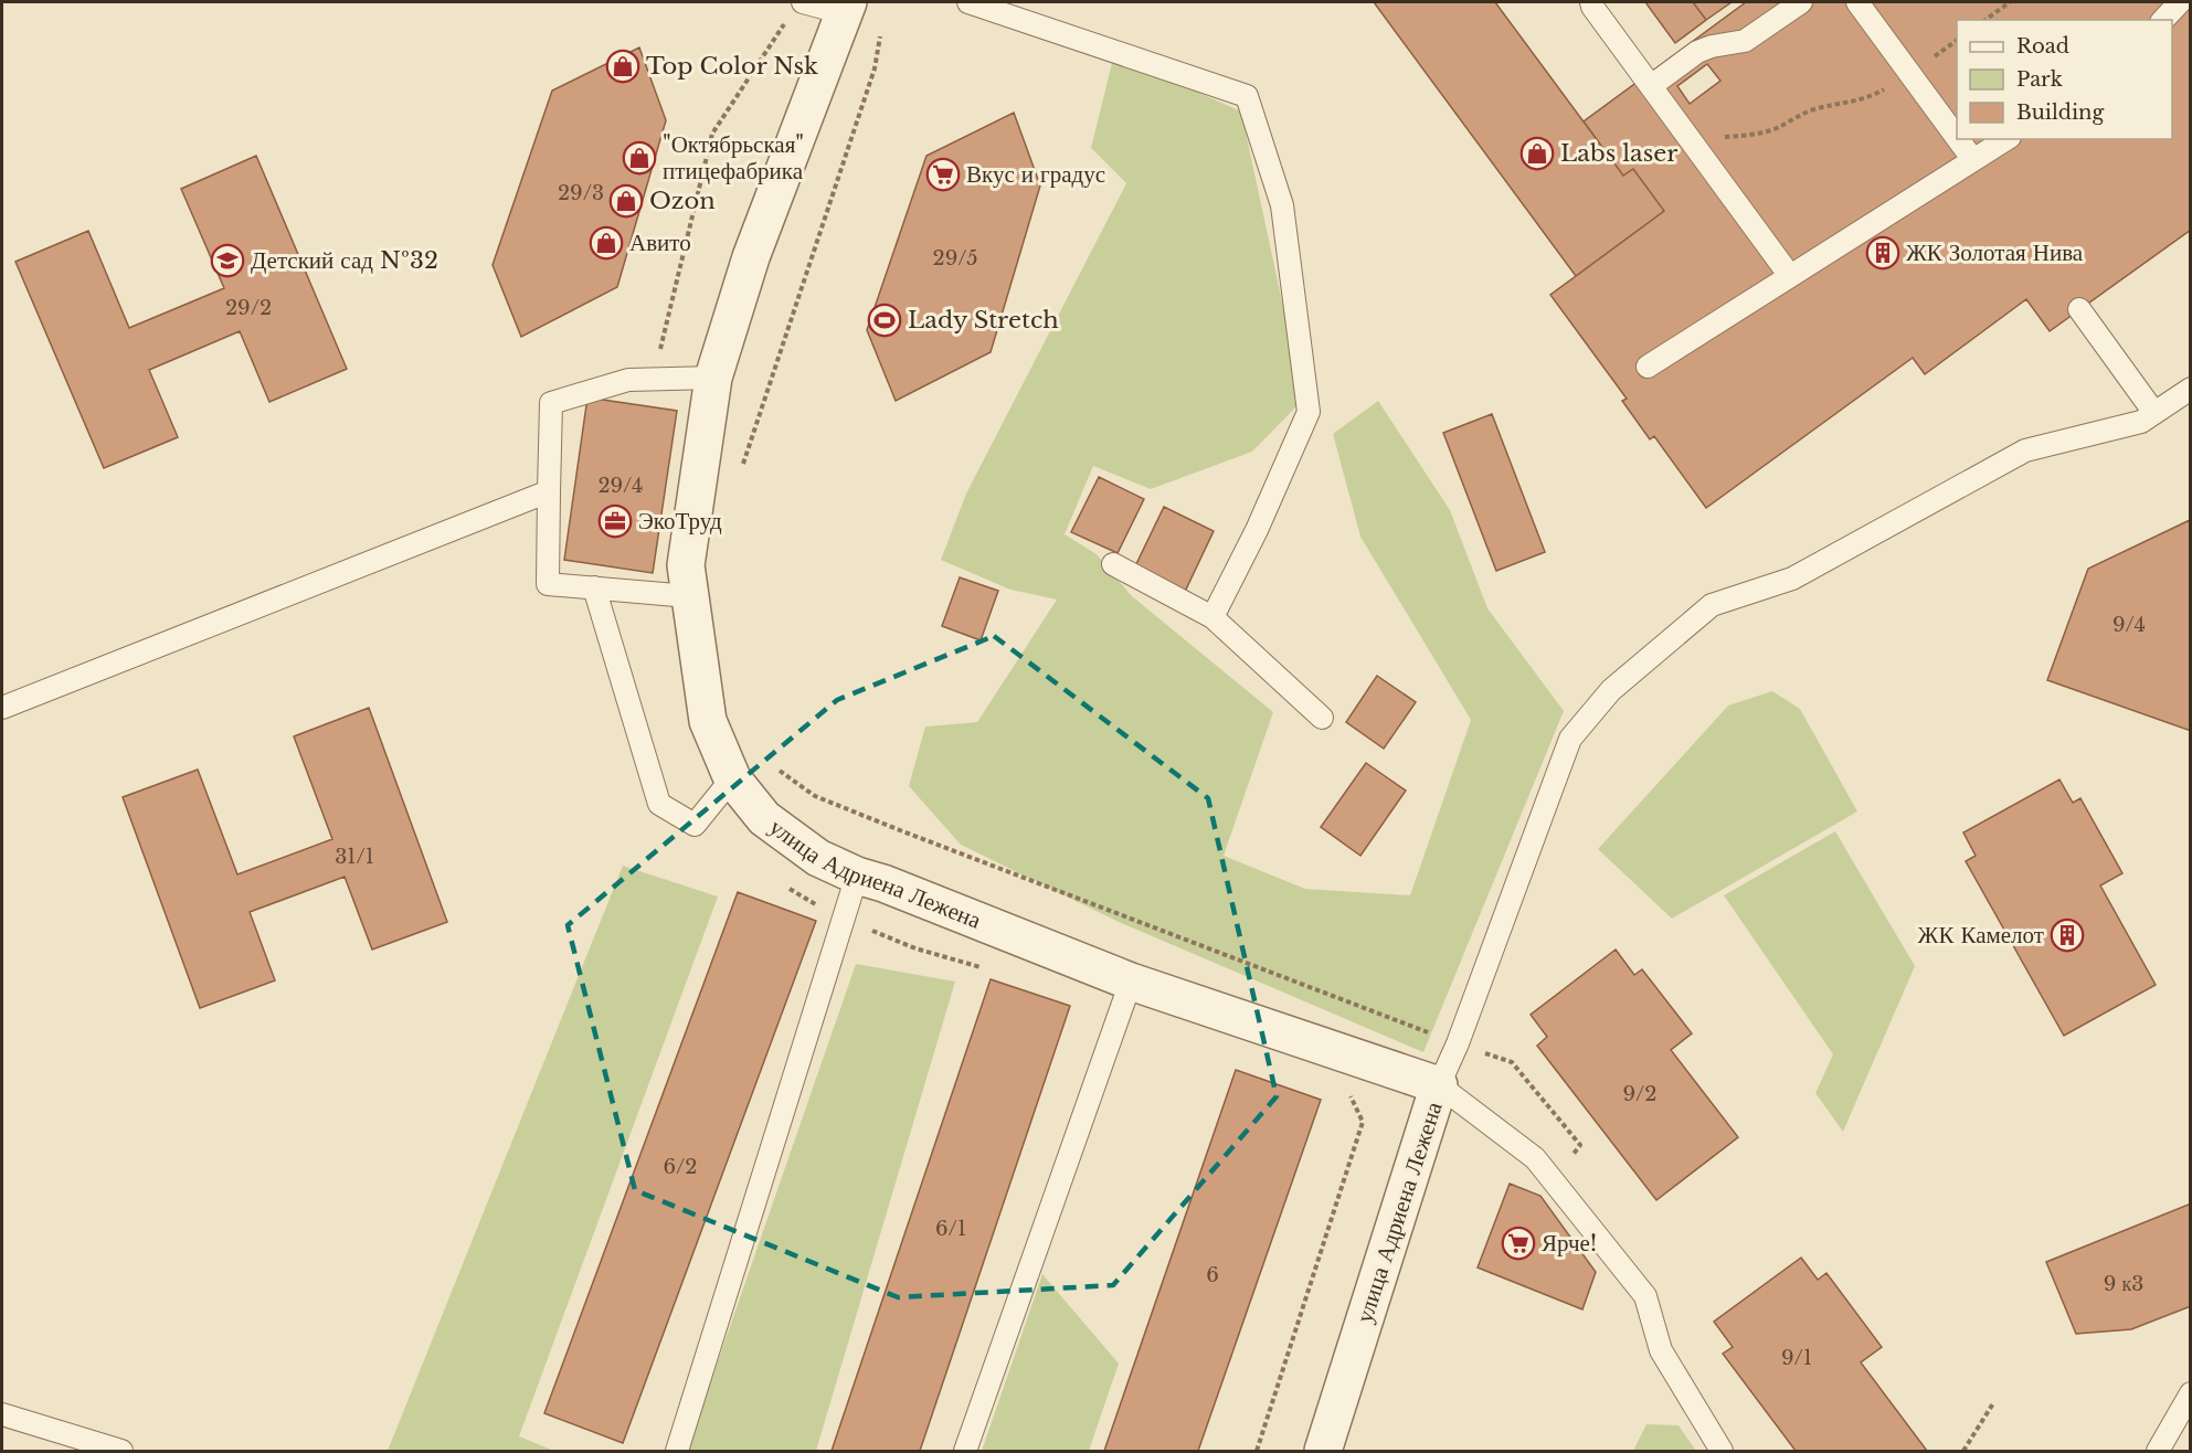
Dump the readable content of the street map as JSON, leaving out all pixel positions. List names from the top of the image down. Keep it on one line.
{"streets":{"street":["улица Адриена Лежена"]},"places":{"shop":["Top Color Nsk","Labs laser","\"Октябрьская\" птицефабрика","Ozon","Авито"],"supermarket":["Вкус и градус","Ярче!"],"building":["ЖК Золотая Нива","ЖК Камелот"],"school or university":["Детский сад №32"],"sports":["Lady Stretch"],"office":["ЭкоТруд"]},"house_numbers":["29/3","29/5","29/2","29/4","9/4","31/1","9/2","6/2","6/1","6","9 к3","9/1"],"legend":["Road","Park","Building"]}
